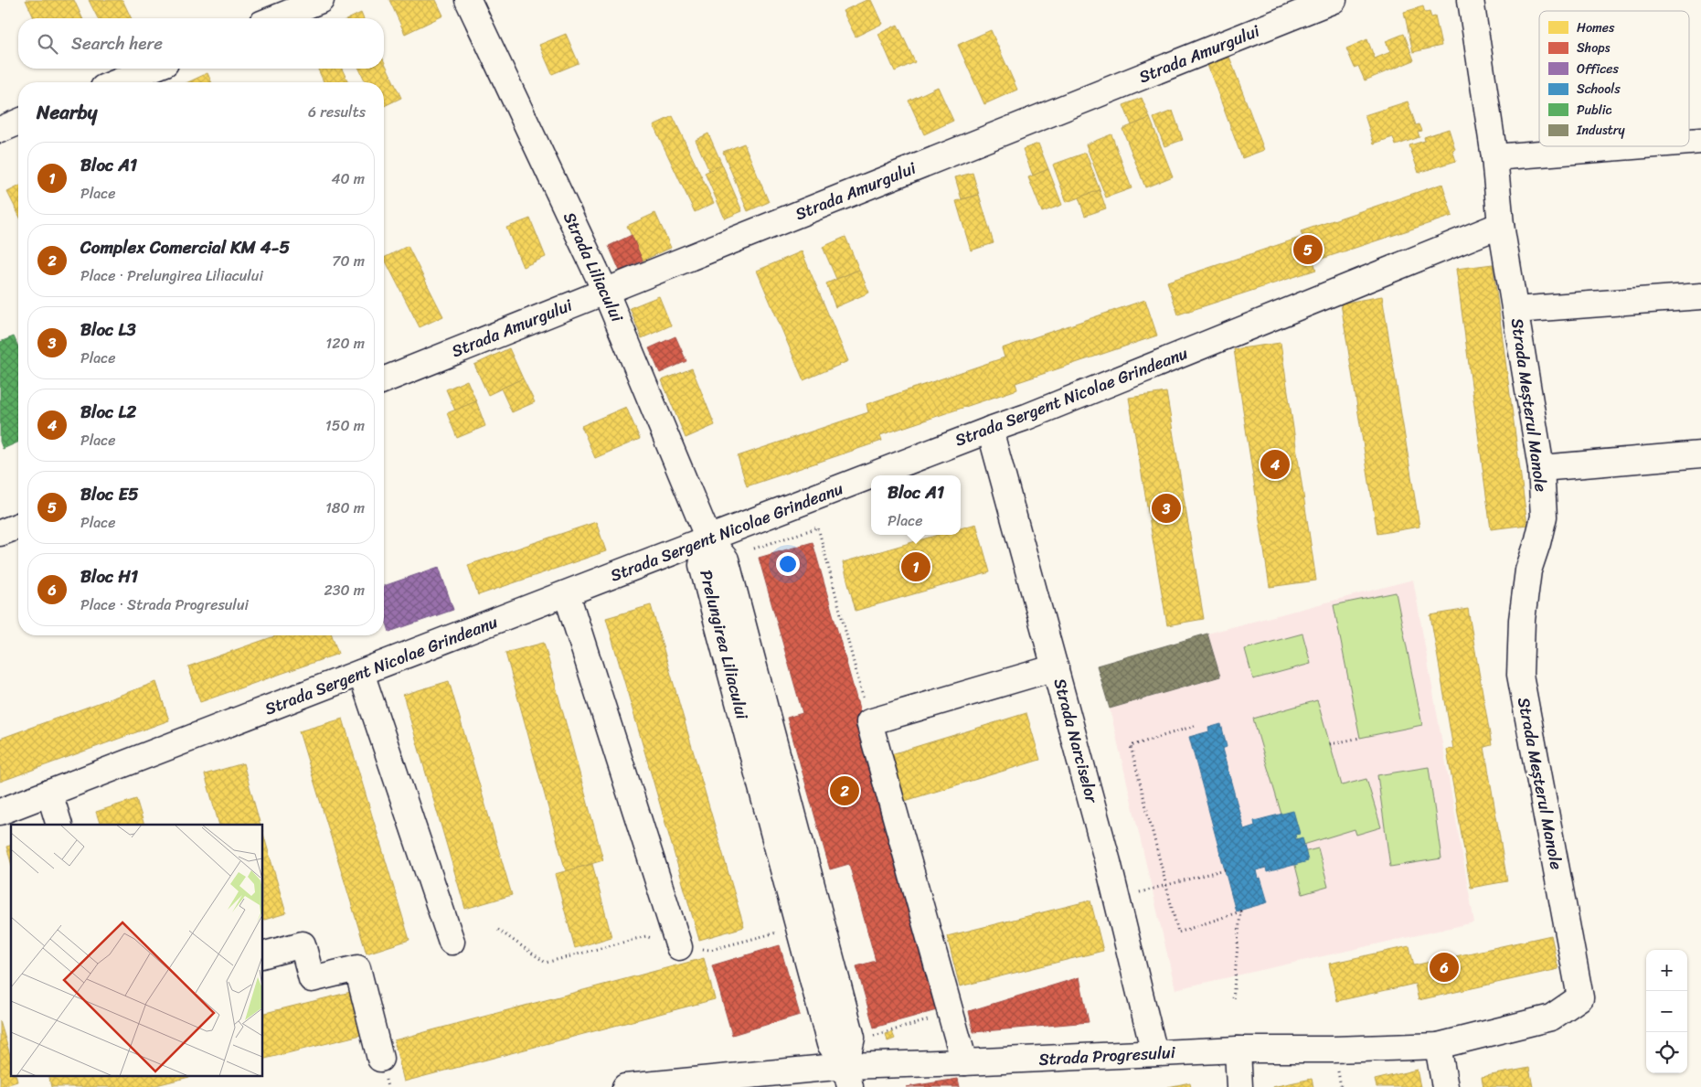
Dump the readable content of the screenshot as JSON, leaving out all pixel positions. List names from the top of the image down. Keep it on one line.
{"streets":{"street":["Strada Amurgului","Strada Liliacului","Strada Sergent Nicolae Grindeanu","Strada Meșterul Manole","Prelungirea Liliacului","Strada Narciselor","Strada Progresului"]},"crossings":[["Strada Amurgului","Strada Liliacului"],["Strada Liliacului","Strada Sergent Nicolae Grindeanu"],["Strada Liliacului","Prelungirea Liliacului"],["Strada Sergent Nicolae Grindeanu","Strada Meșterul Manole"],["Strada Sergent Nicolae Grindeanu","Prelungirea Liliacului"],["Strada Sergent Nicolae Grindeanu","Strada Narciselor"],["Strada Meșterul Manole","Strada Progresului"],["Prelungirea Liliacului","Strada Progresului"],["Strada Narciselor","Strada Progresului"]],"legend":["Homes","Shops","Offices","Schools","Public","Industry"],"page":{"search":"Search here","heading":["Nearby","6 results"],"list":[{"mark":"1","name":"Bloc A1","note":"Place","value":"40 m"},{"mark":"2","name":"Complex Comercial KM 4-5","note":"Place · Prelungirea Liliacului","value":"70 m"},{"mark":"3","name":"Bloc L3","note":"Place","value":"120 m"},{"mark":"4","name":"Bloc L2","note":"Place","value":"150 m"},{"mark":"5","name":"Bloc E5","note":"Place","value":"180 m"},{"mark":"6","name":"Bloc H1","note":"Place · Strada Progresului","value":"230 m"}],"pins":["5","4","3","1","2","6"],"popup":["Bloc A1","Place"],"map_buttons":["+","−"]}}
